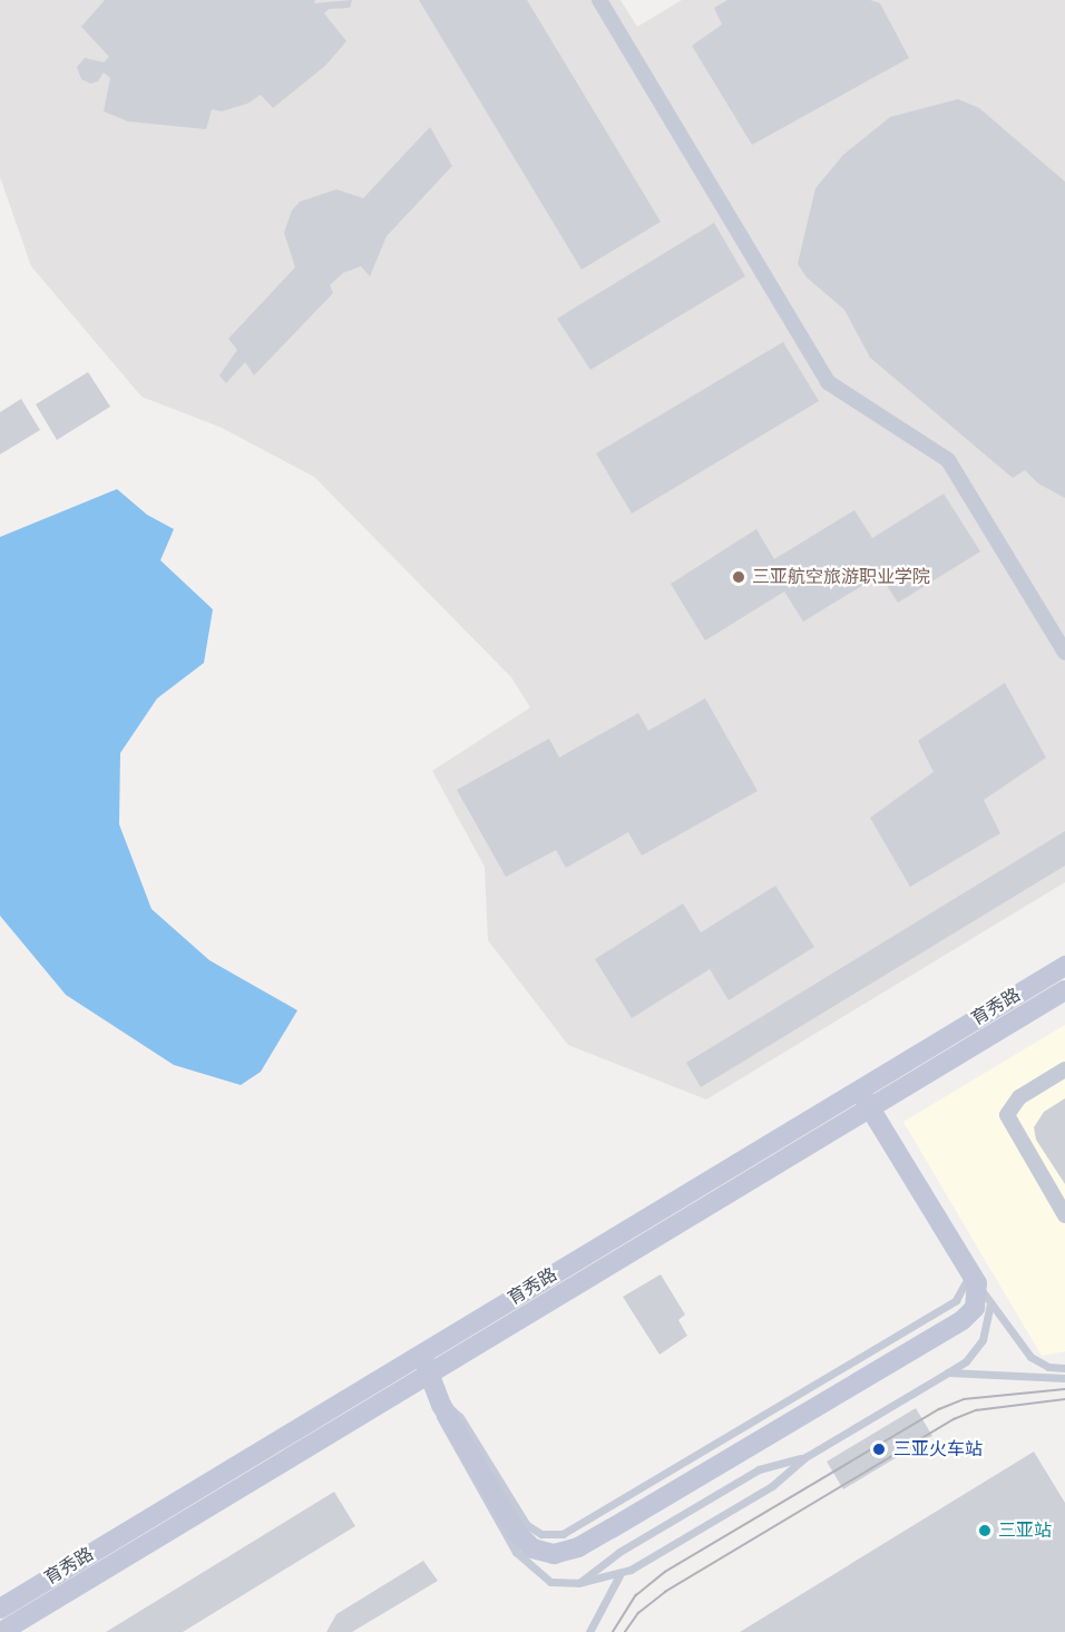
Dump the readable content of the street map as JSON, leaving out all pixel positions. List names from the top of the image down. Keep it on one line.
{"streets":{"main road":["育秀路"]},"places":["三亚航空旅游职业学院","三亚火车站","三亚站"]}
